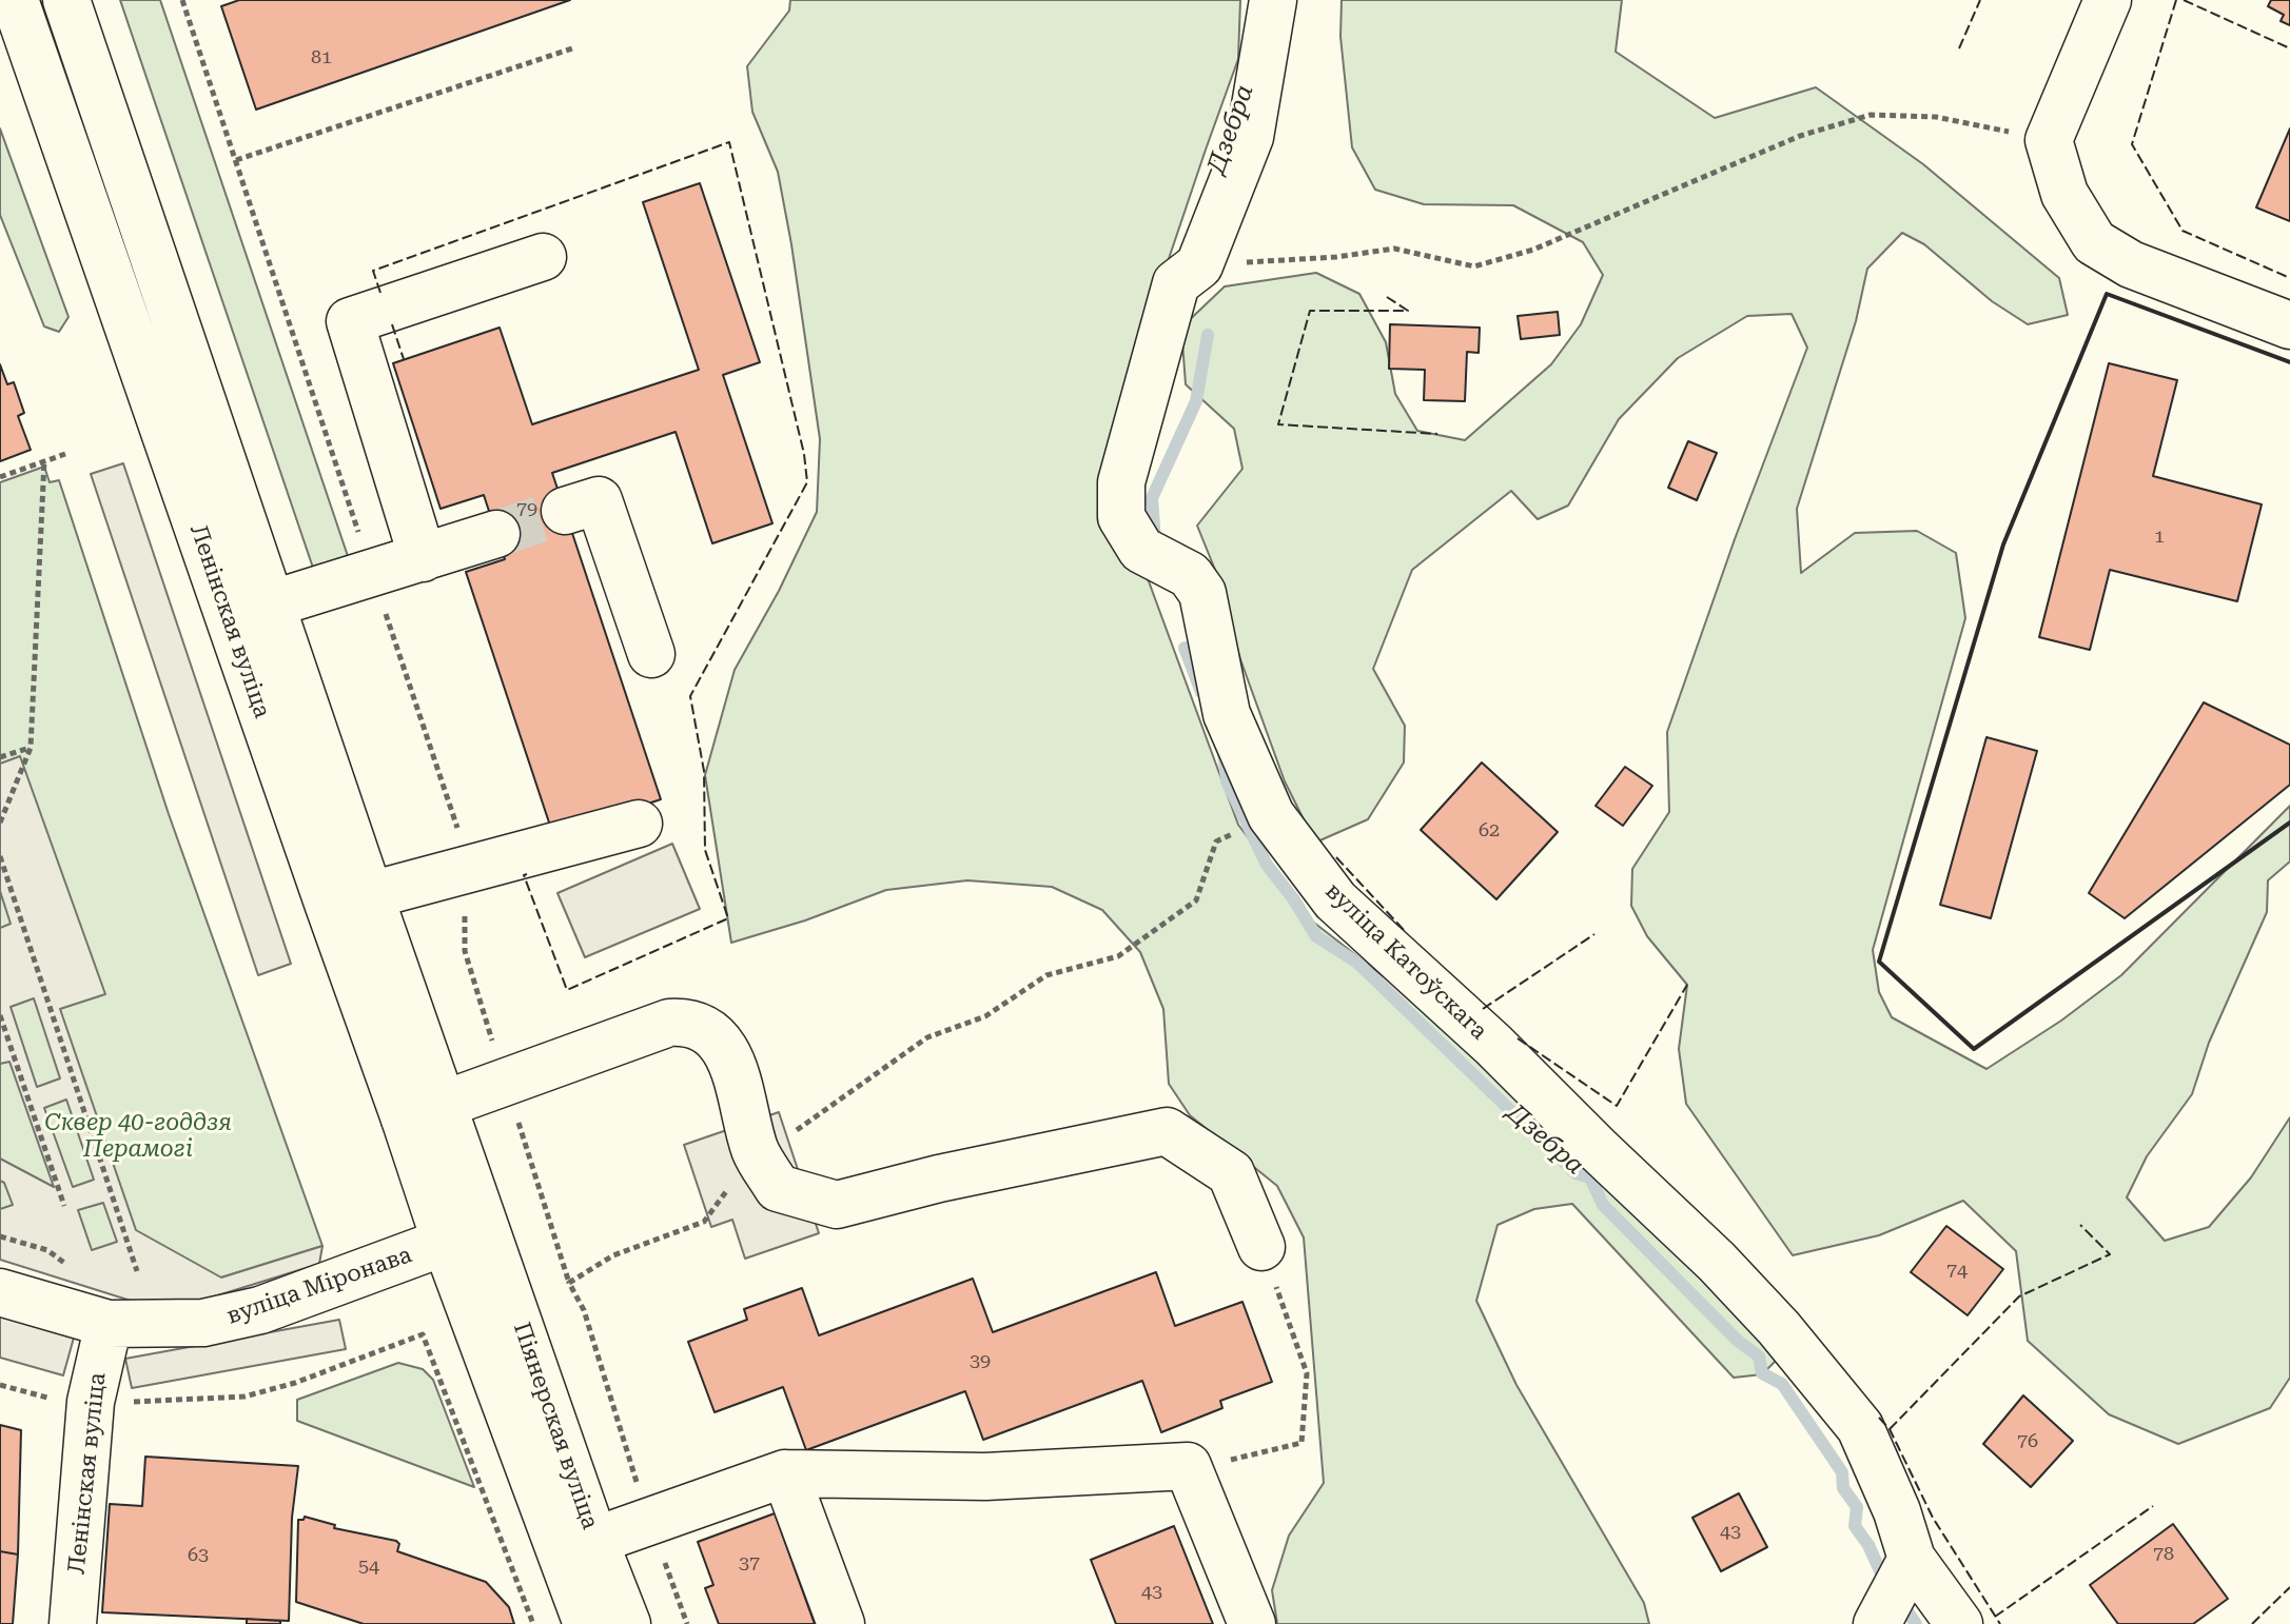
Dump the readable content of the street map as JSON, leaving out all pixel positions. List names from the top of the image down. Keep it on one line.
{"streets":{"street":["Ленінская вуліца","вуліца Катоўскага","вуліца Міронава","Піянерская вуліца"]},"crossings":[["Ленінская вуліца","вуліца Міронава"],["Ленінская вуліца","Піянерская вуліца"],["вуліца Міронава","Піянерская вуліца"]],"water":["Дзебра"],"parks":["Сквер 40-годдзя Перамогі"],"house_numbers":["81","79","1","62","74","39","76","43","78","63","37","54","43"]}
